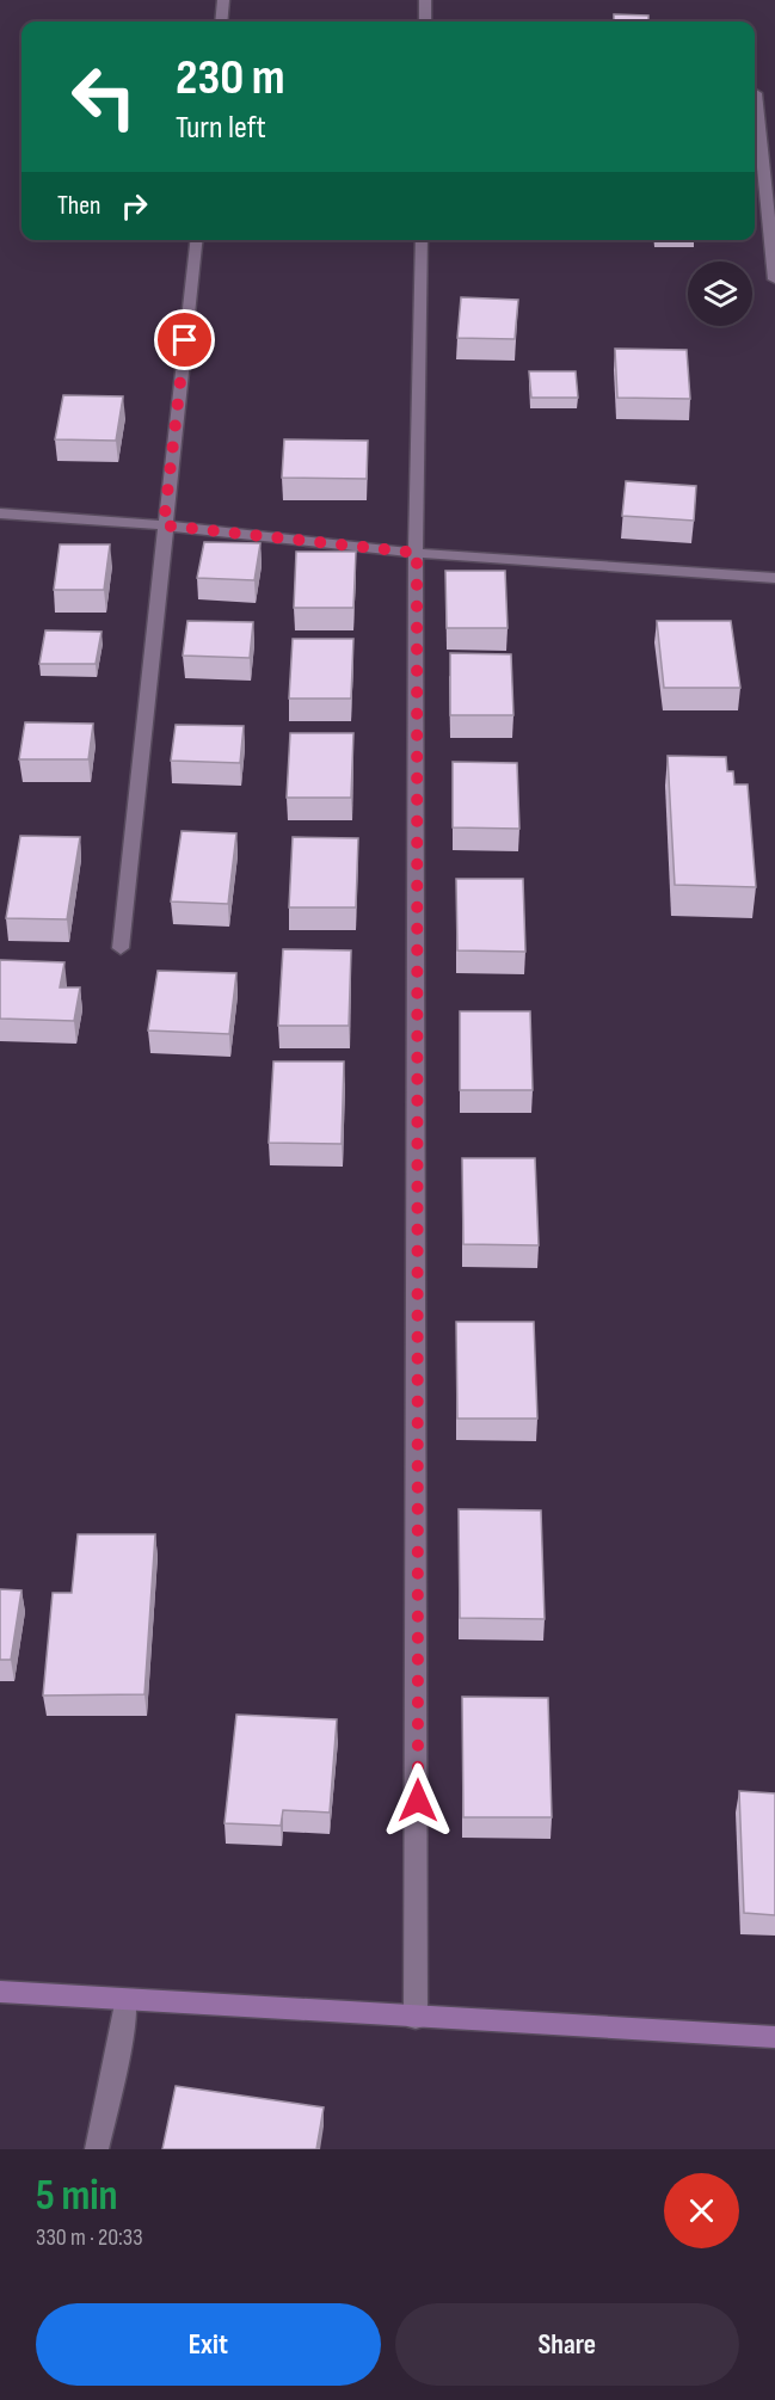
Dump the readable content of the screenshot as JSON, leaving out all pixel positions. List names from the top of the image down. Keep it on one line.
{"page":{"turn":["230 m","Turn left"],"then":"Then","heading":["5 min","330 m · 20:33"],"buttons":["Exit","Share"]}}
